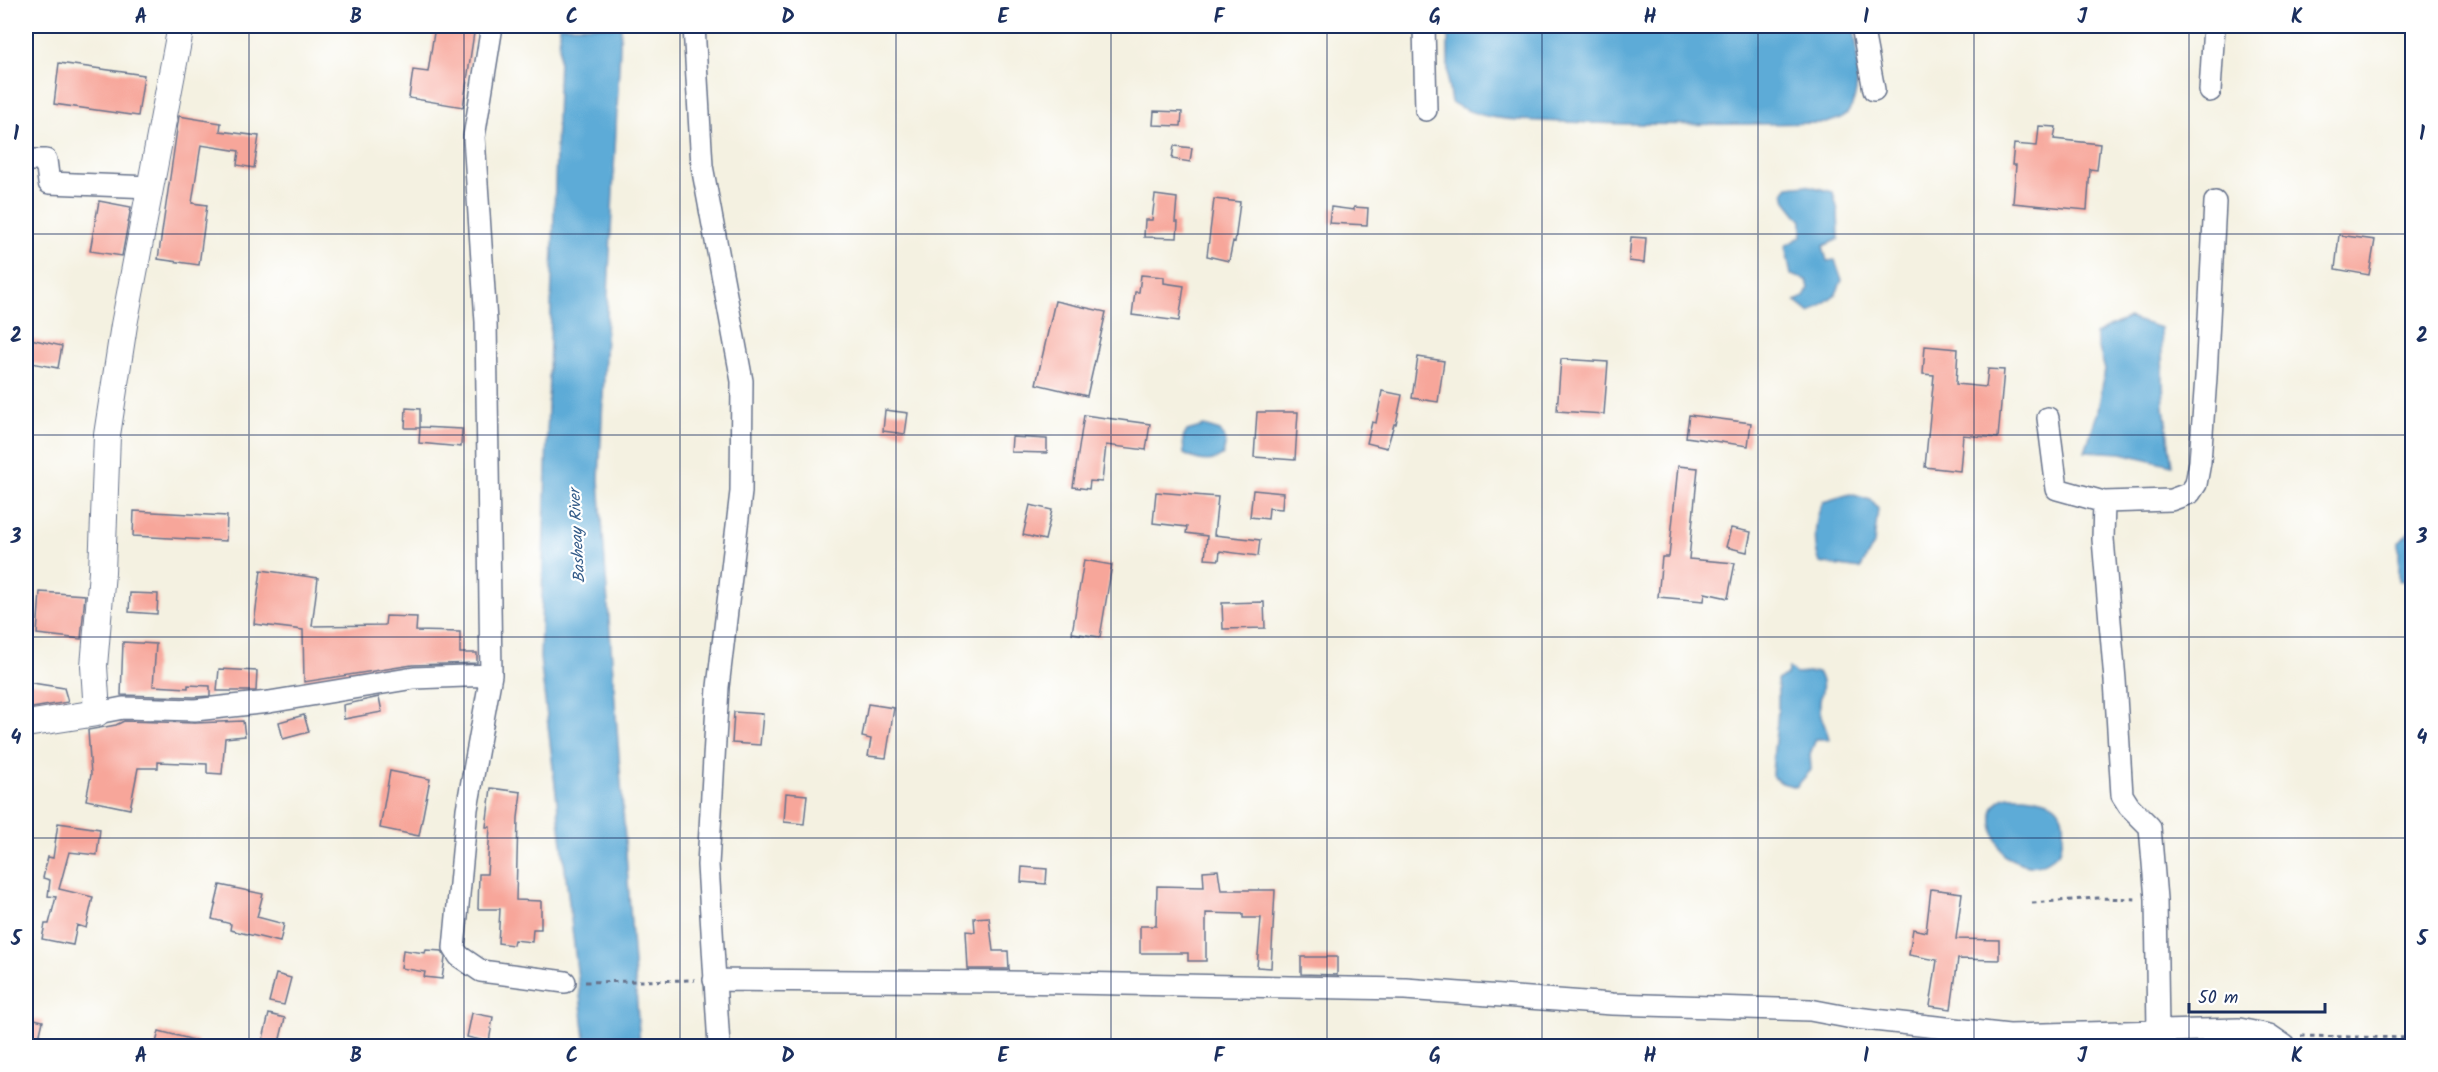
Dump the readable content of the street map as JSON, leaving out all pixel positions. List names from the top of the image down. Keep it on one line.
{"water":["Basheay River"],"scale_bar":"50 m","grid":{"columns":["A","B","C","D","E","F","G","H","I","J","K"],"rows":["1","2","3","4","5"]}}
